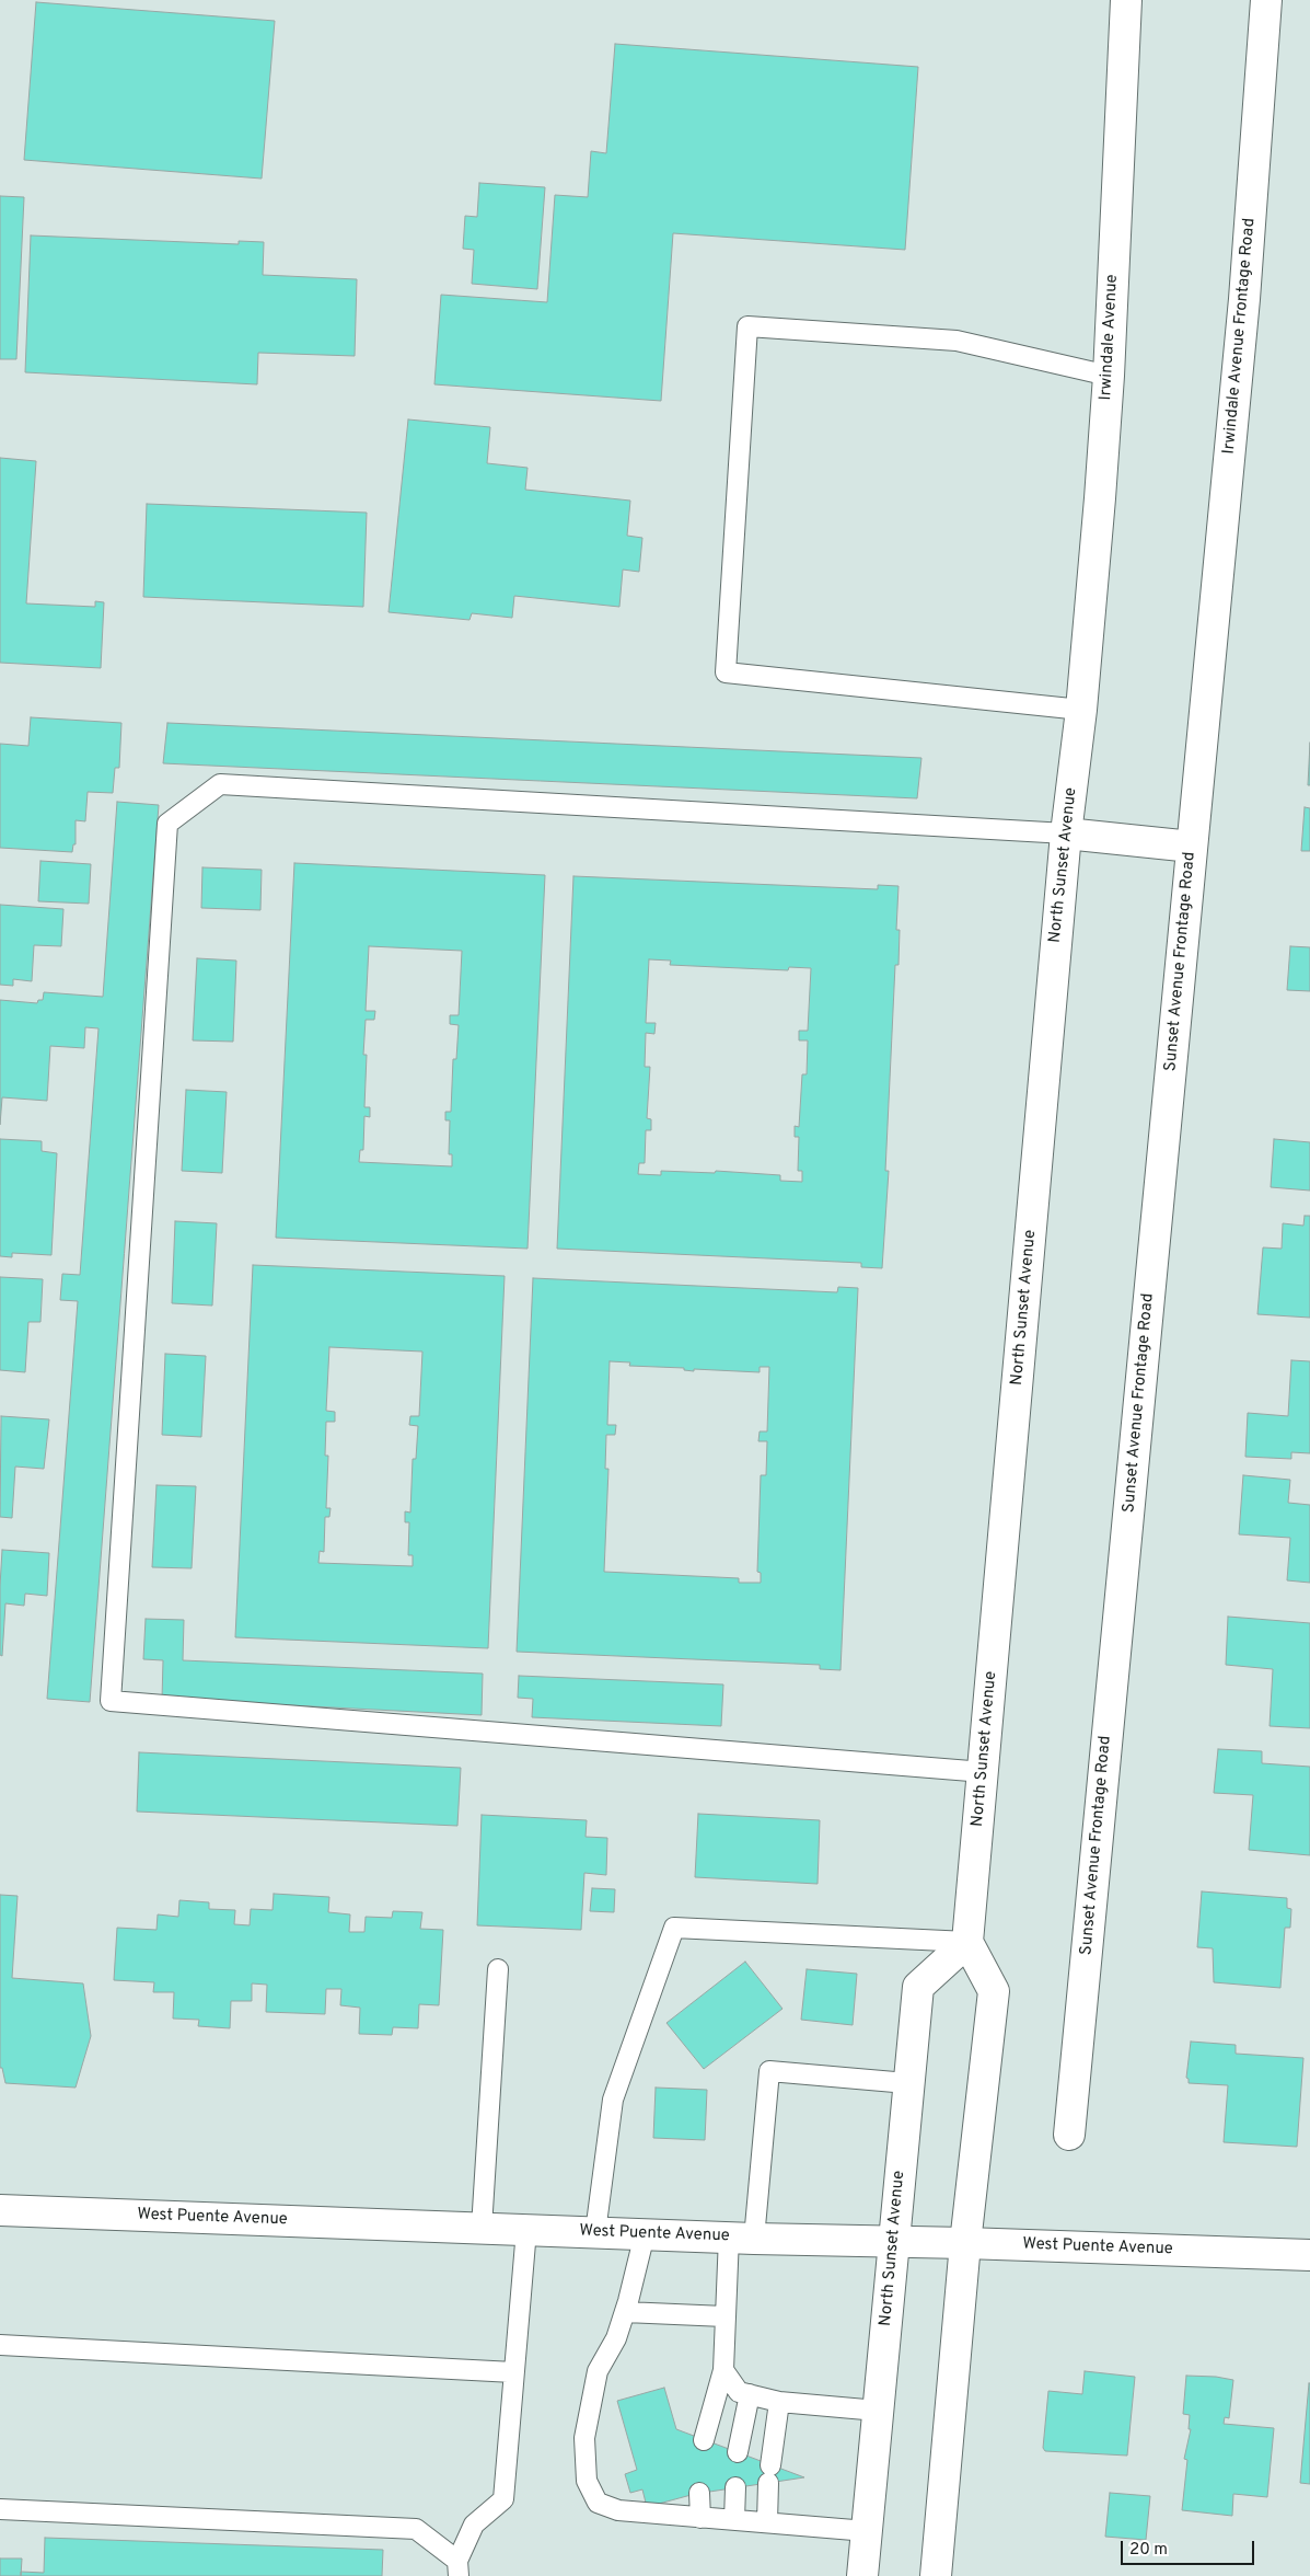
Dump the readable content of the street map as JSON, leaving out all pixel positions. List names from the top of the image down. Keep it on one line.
{"streets":{"main road":["Irwindale Avenue Frontage Road","Irwindale Avenue","North Sunset Avenue","Sunset Avenue Frontage Road","West Puente Avenue"]},"crossings":[["Irwindale Avenue Frontage Road","Sunset Avenue Frontage Road"],["Irwindale Avenue","North Sunset Avenue"],["North Sunset Avenue","West Puente Avenue"]],"scale_bar":"20 m"}
